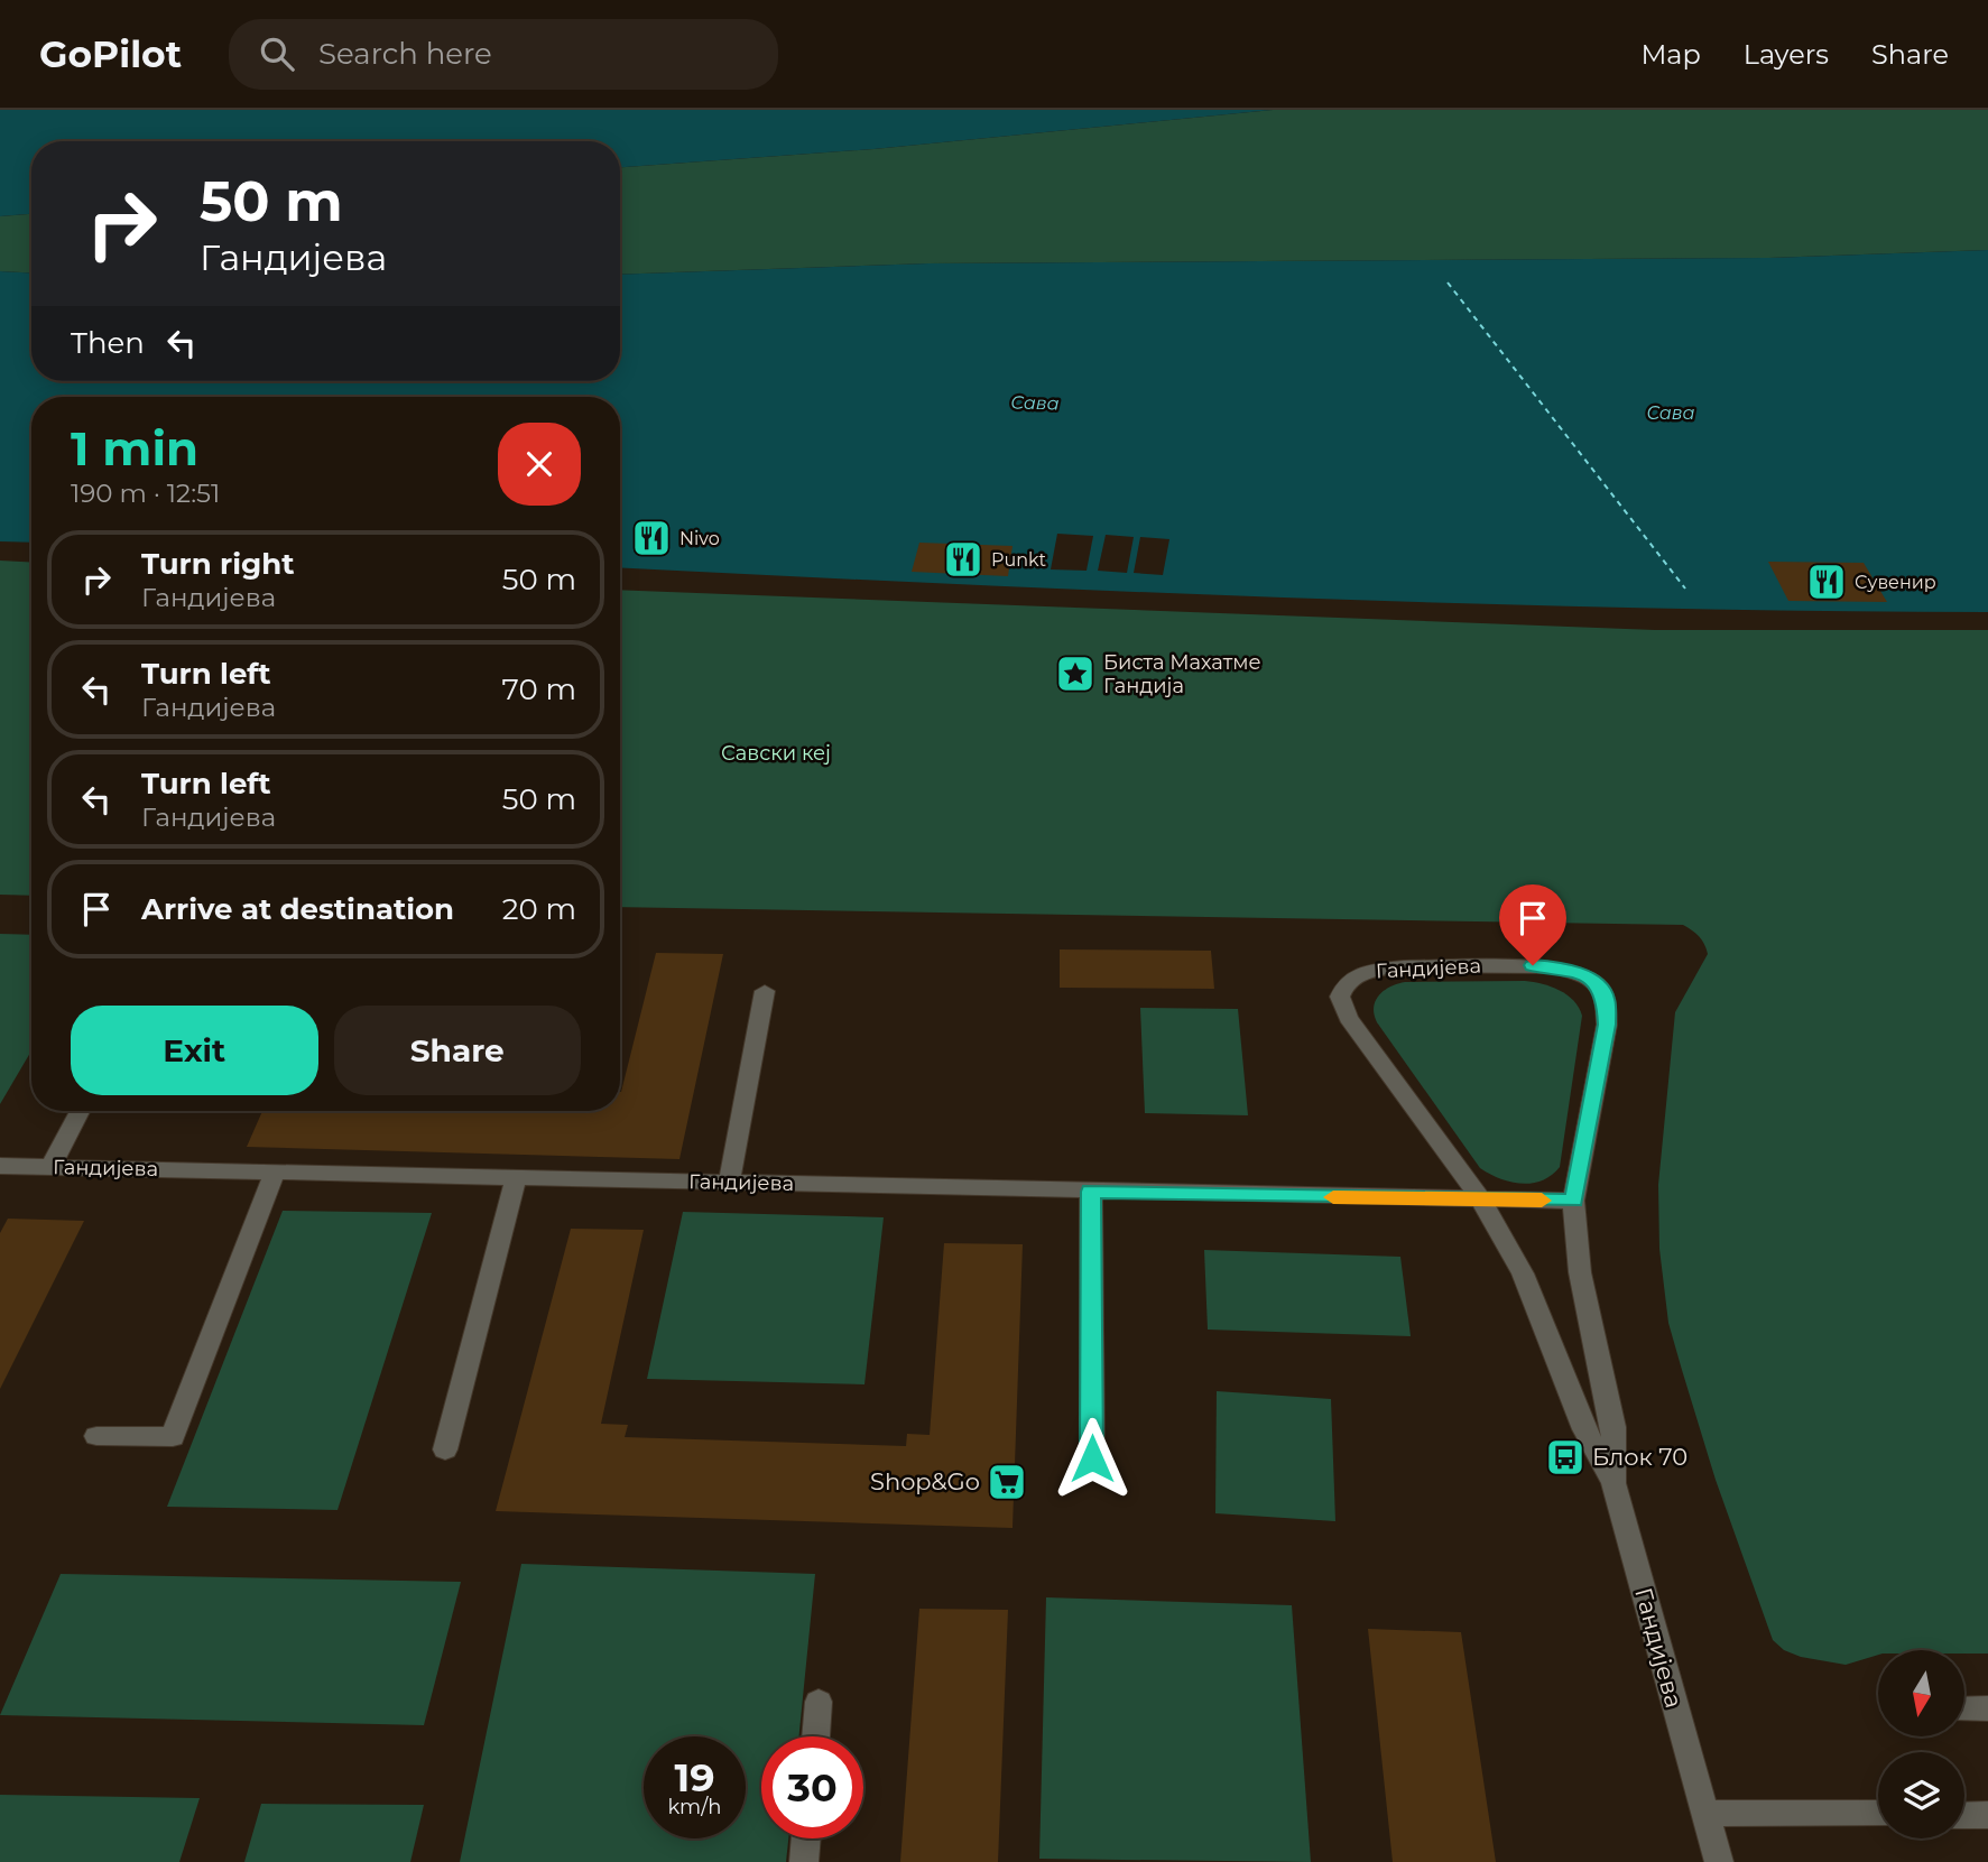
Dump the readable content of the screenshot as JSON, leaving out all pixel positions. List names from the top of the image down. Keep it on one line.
{"streets":{"street":["Гандијева"]},"water":["Сава"],"parks":["Савски кеј"],"places":{"restaurant":["Nivo","Punkt","Сувенир"],"place":["Биста Махатме Гандија"],"bus stop":["Блок 70"],"supermarket":["Shop&Go"]},"north":"bottom","page":{"header":"GoPilot","search":"Search here","nav":["Map","Layers","Share"],"turn":["50 m","Гандијева"],"then":"Then","heading":["1 min","190 m · 12:51"],"list":[{"name":"Turn right","note":"Гандијева","value":"50 m"},{"name":"Turn left","note":"Гандијева","value":"70 m"},{"name":"Turn left","note":"Гандијева","value":"50 m"},{"name":"Arrive at destination","value":"20 m"}],"buttons":["Exit","Share"],"speed":"19 km/h","limit":"30"}}
